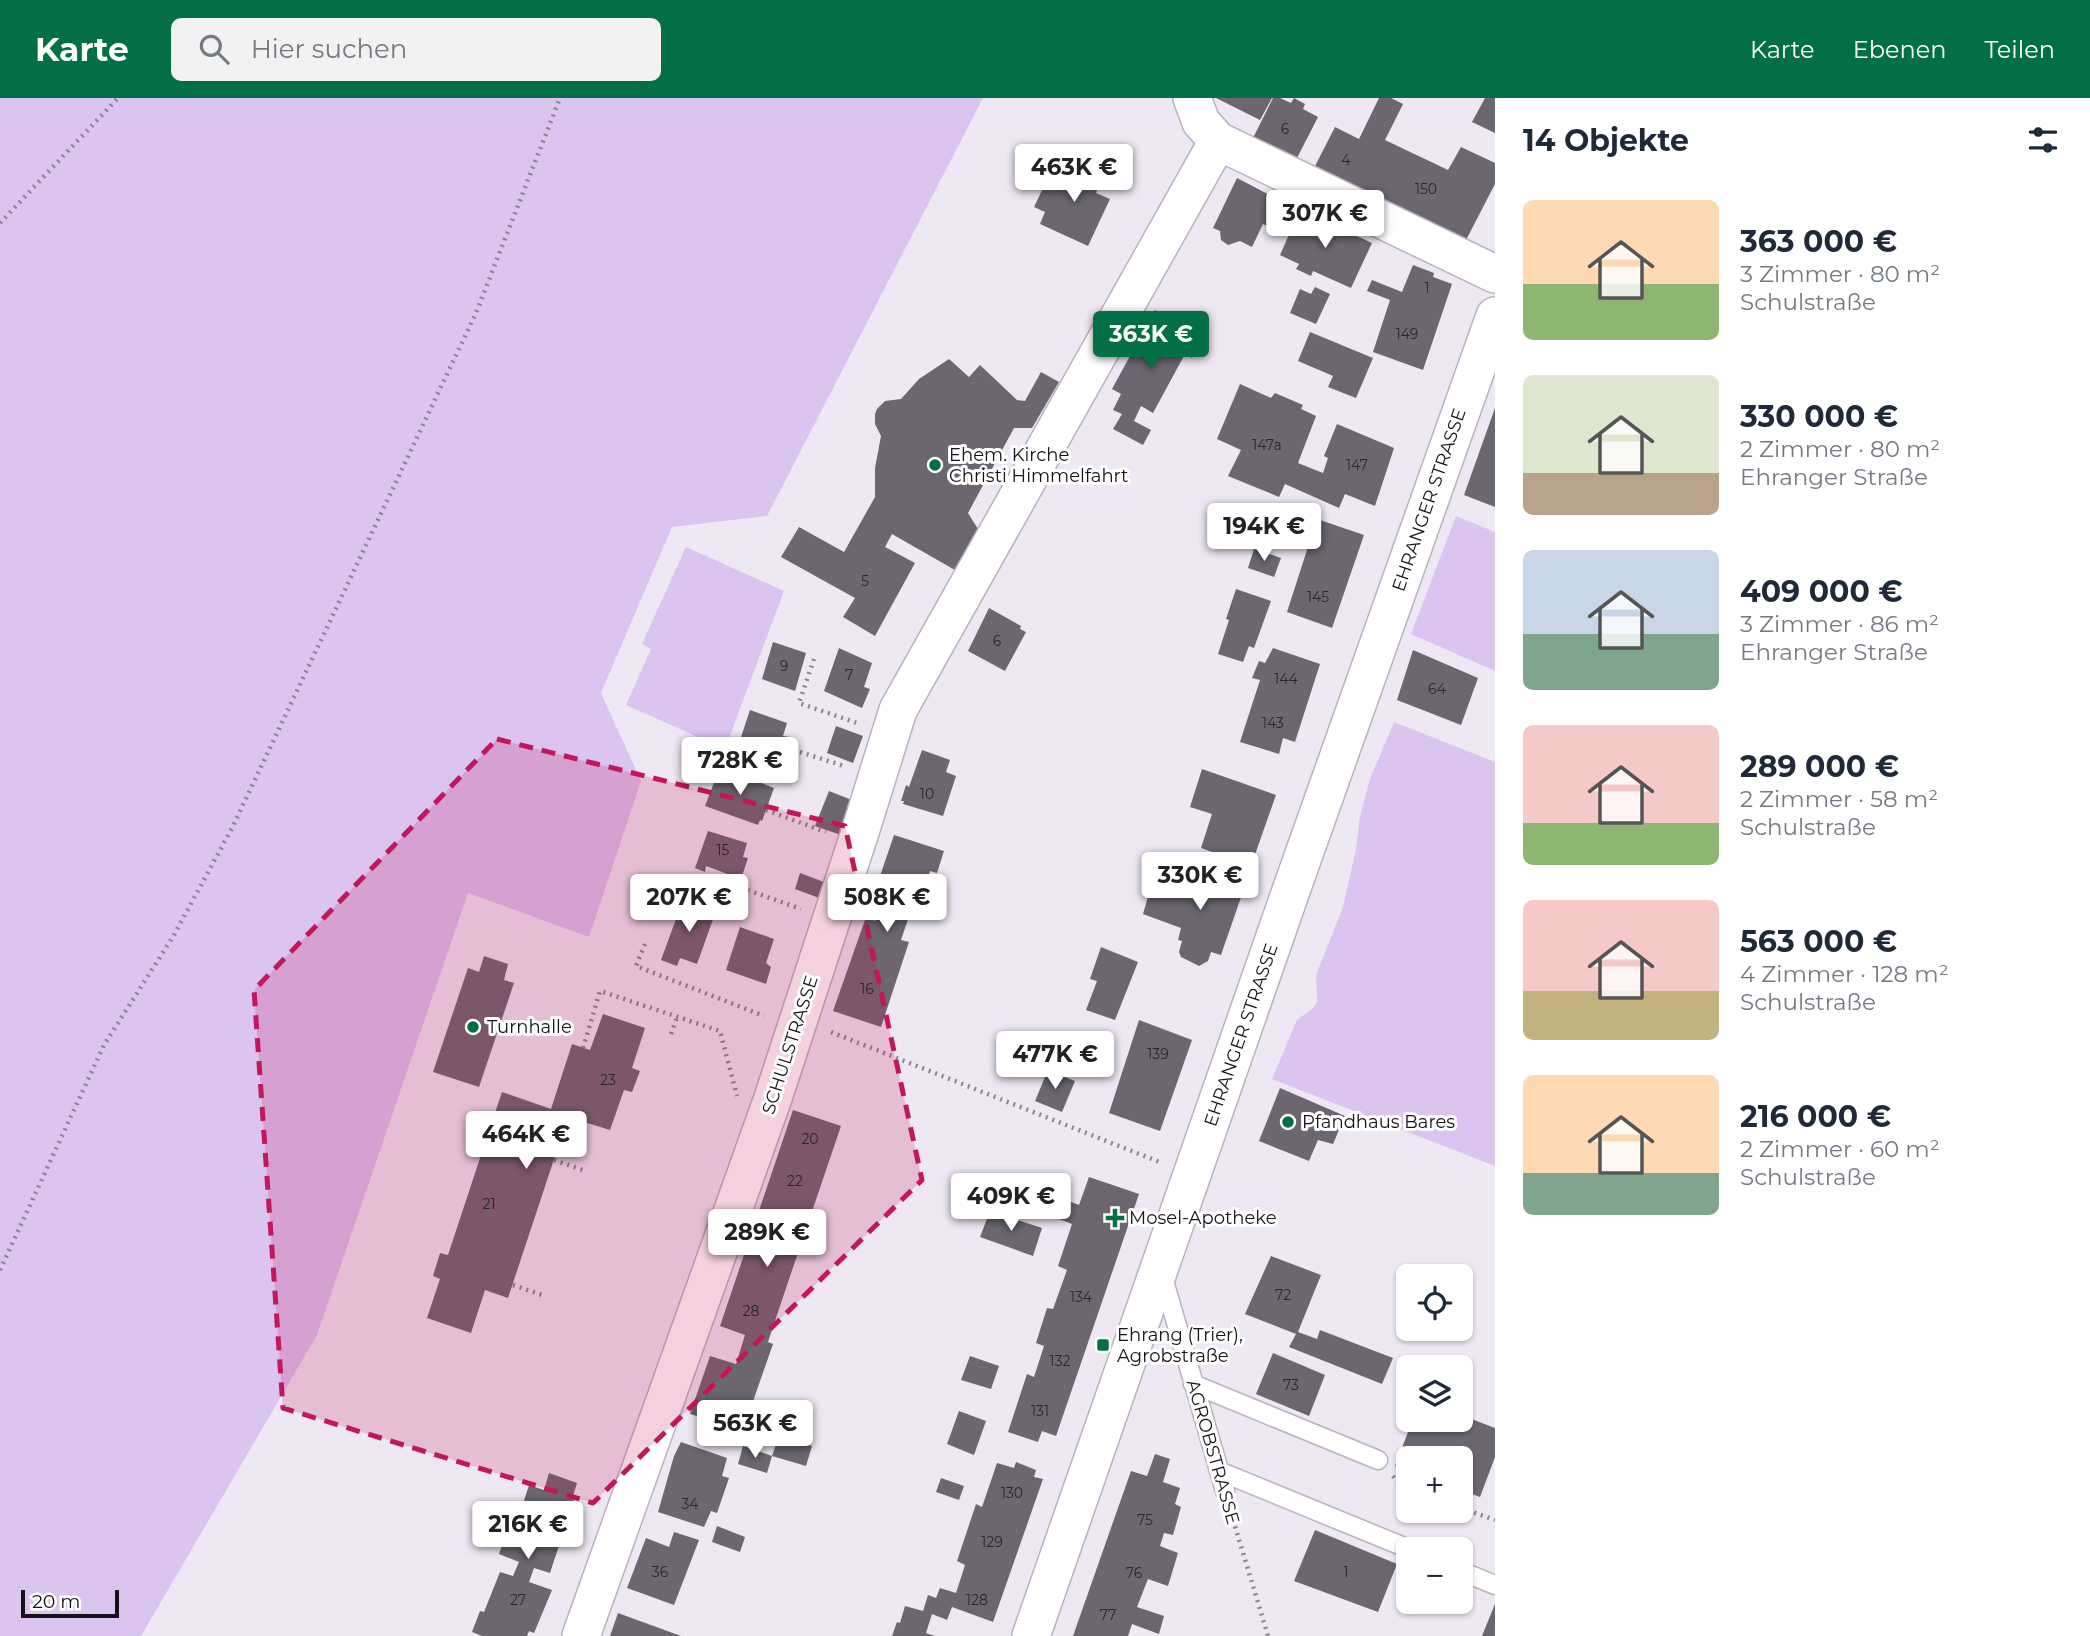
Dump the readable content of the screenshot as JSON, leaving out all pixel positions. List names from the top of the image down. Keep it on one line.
{"streets":{"street":["EHRANGER STRASSE","SCHULSTRASSE"],"lane":["AGROBSTRASSE"]},"crossings":[["EHRANGER STRASSE","AGROBSTRASSE"]],"places":{"other":["Ehem. Kirche Christi Himmelfahrt","Turnhalle","Pfandhaus Bares"],"health":["Mosel-Apotheke"],"transit":["Ehrang (Trier), Agrobstraße"]},"house_numbers":["6","4","150","1","149","147a","147","5","145","6","9","7","144","64","143","10","15","16","139","23","20","22","21","72","134","28","132","73","131","130","34","75","129","36","1","76","27","128","77"],"scale_bar":"20 m","page":{"header":"Karte","search":"Hier suchen","nav":["Karte","Ebenen","Teilen"],"heading":"14 Objekte","price":["463K €","307K €","363K €","194K €","728K €","330K €","207K €","508K €","477K €","464K €","409K €","289K €","563K €","216K €"],"list":[{"name":"363 000 €","note":"3 Zimmer · 80 m² · Schulstraße"},{"name":"330 000 €","note":"2 Zimmer · 80 m² · Ehranger Straße"},{"name":"409 000 €","note":"3 Zimmer · 86 m² · Ehranger Straße"},{"name":"289 000 €","note":"2 Zimmer · 58 m² · Schulstraße"},{"name":"563 000 €","note":"4 Zimmer · 128 m² · Schulstraße"},{"name":"216 000 €","note":"2 Zimmer · 60 m² · Schulstraße"}],"map_buttons":["+","−"],"scale":"20 m"}}
